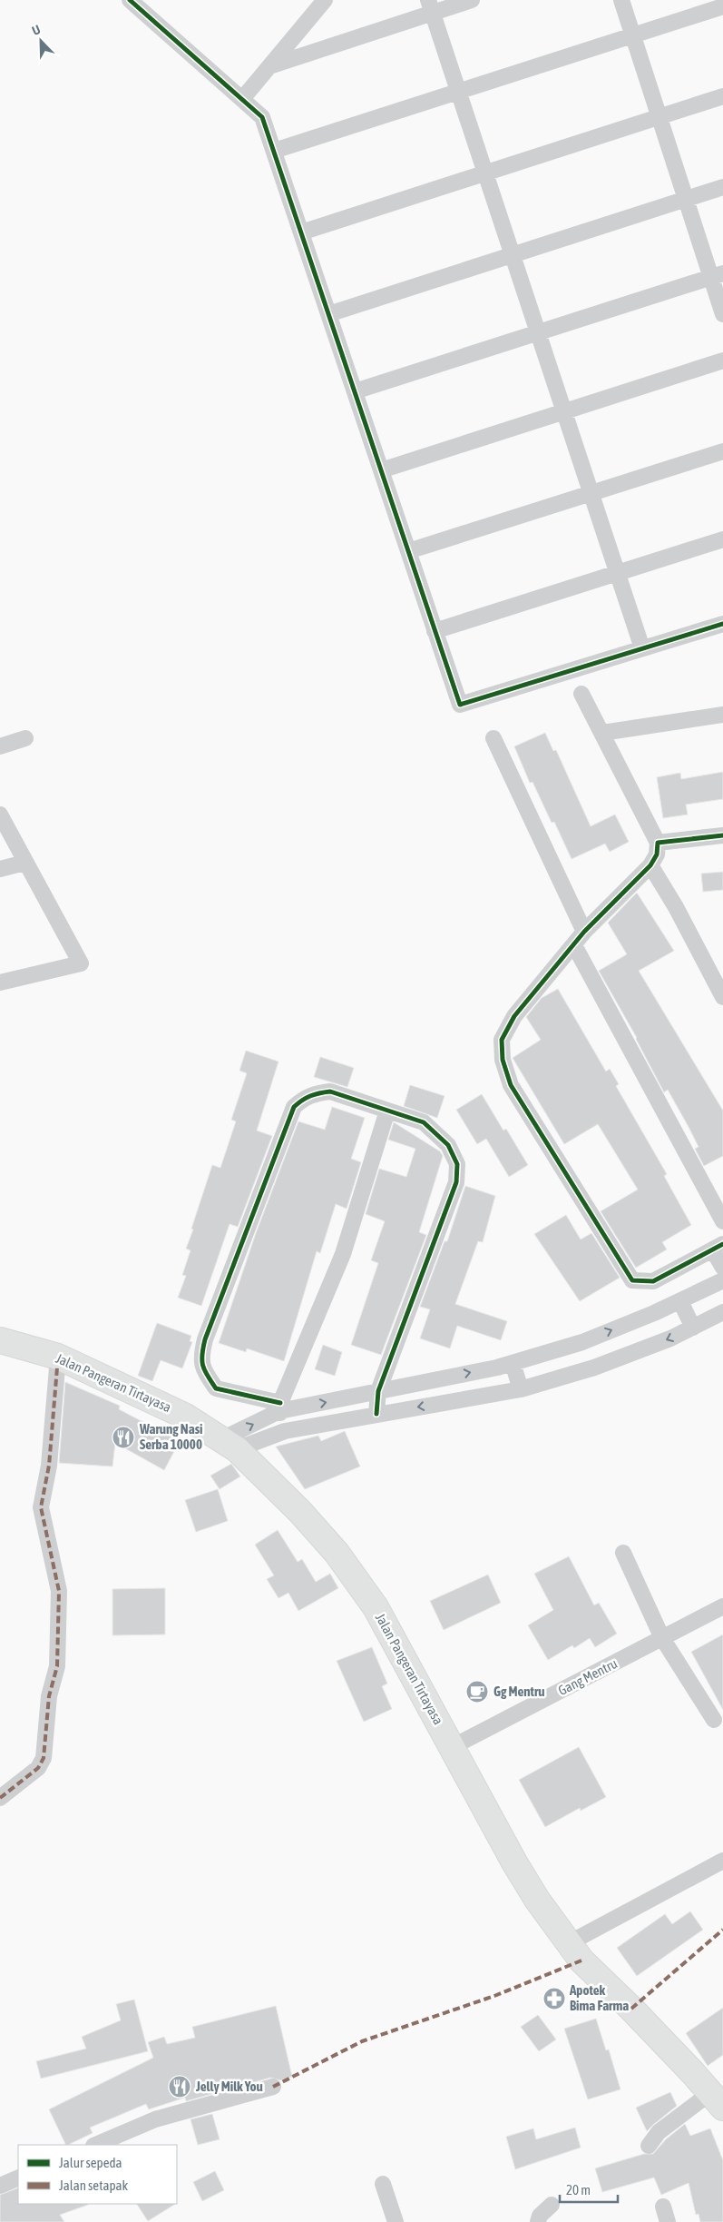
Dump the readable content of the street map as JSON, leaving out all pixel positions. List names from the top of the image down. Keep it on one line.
{"streets":{"main road":["Jalan Pangeran Tirtayasa"],"street":["Gang Mentru"]},"crossings":[["Jalan Pangeran Tirtayasa","Gang Mentru"]],"places":{"restaurant":["Warung Nasi Serba 10000","Jelly Milk You"],"cafe":["Gg Mentru"],"pharmacy":["Apotek Bima Farma"]},"legend":["Jalur sepeda","Jalan setapak"],"scale_bar":"20 m","north":"top left"}
